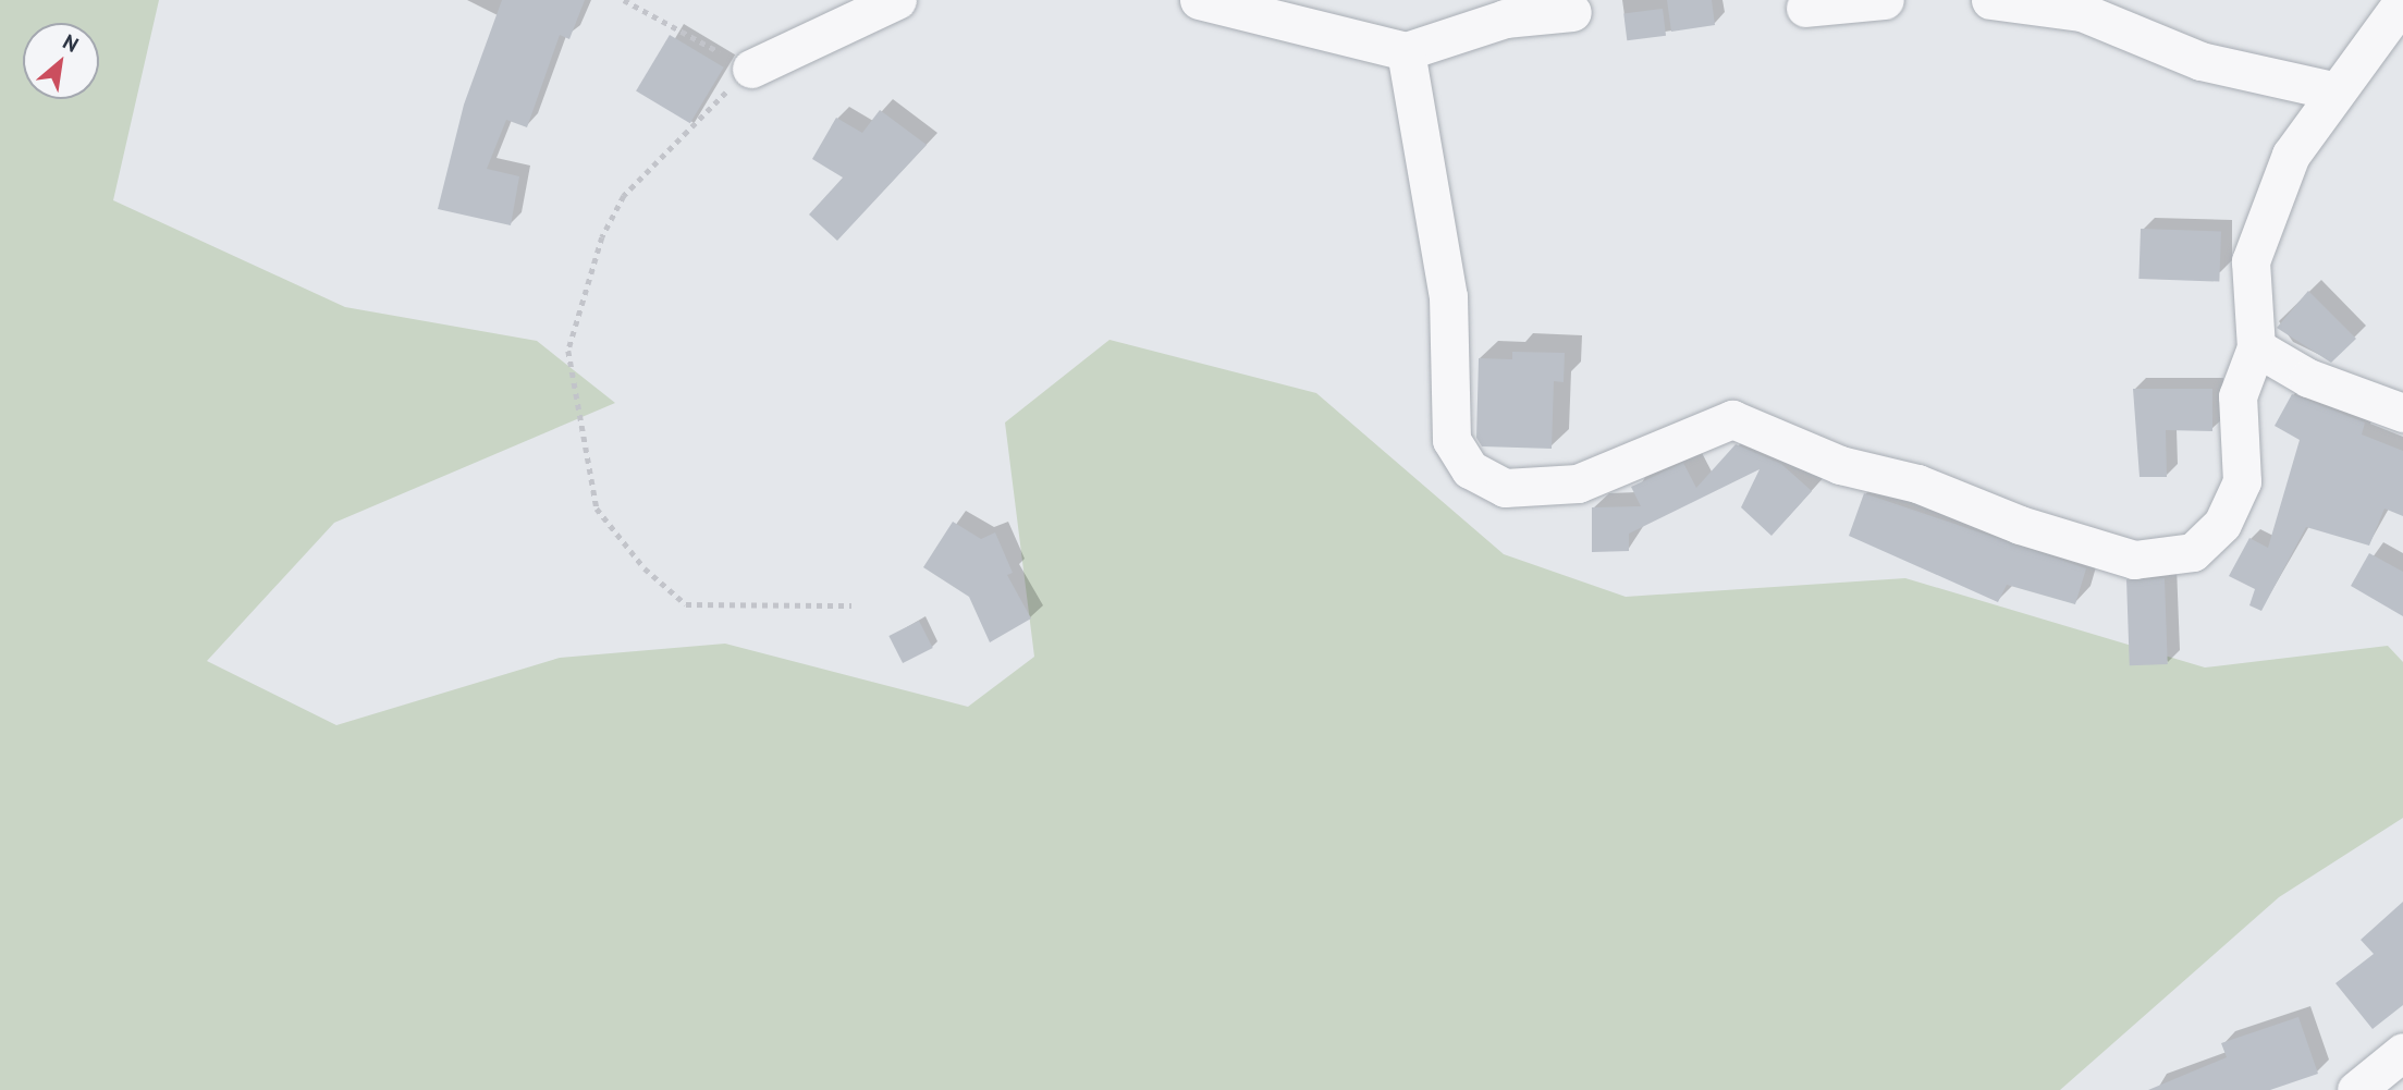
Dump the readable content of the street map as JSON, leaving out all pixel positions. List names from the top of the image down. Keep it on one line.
{"north":"top right"}
